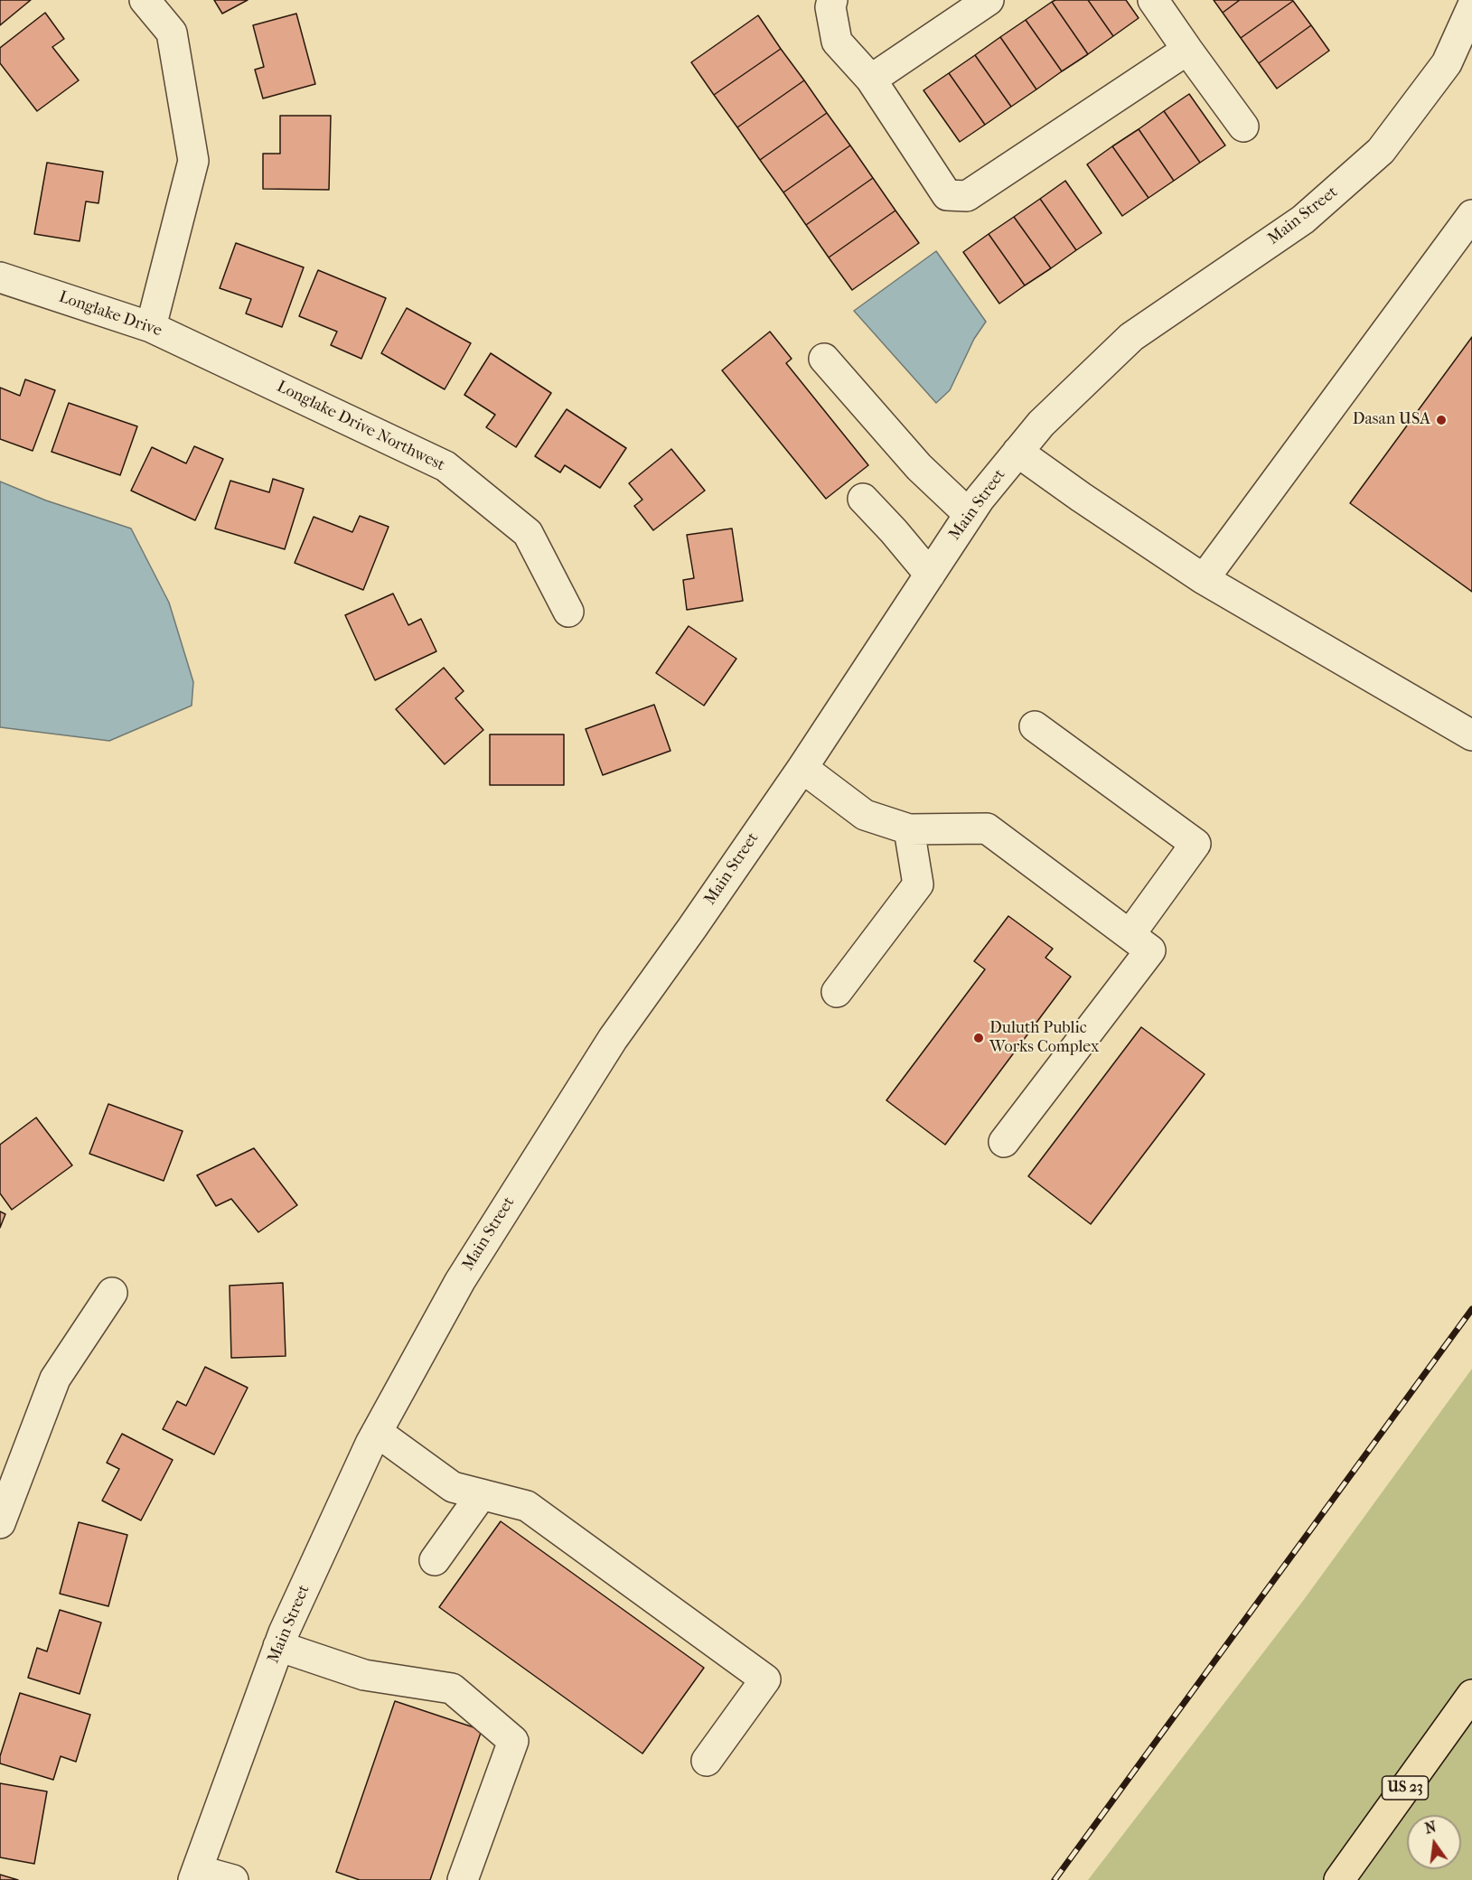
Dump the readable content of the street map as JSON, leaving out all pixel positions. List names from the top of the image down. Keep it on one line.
{"streets":{"main road":["US 23"],"street":["Main Street","Longlake Drive","Longlake Drive Northwest"]},"crossings":[["Longlake Drive","Longlake Drive Northwest"]],"places":["Dasan USA","Duluth Public Works Complex"],"north":"top"}
